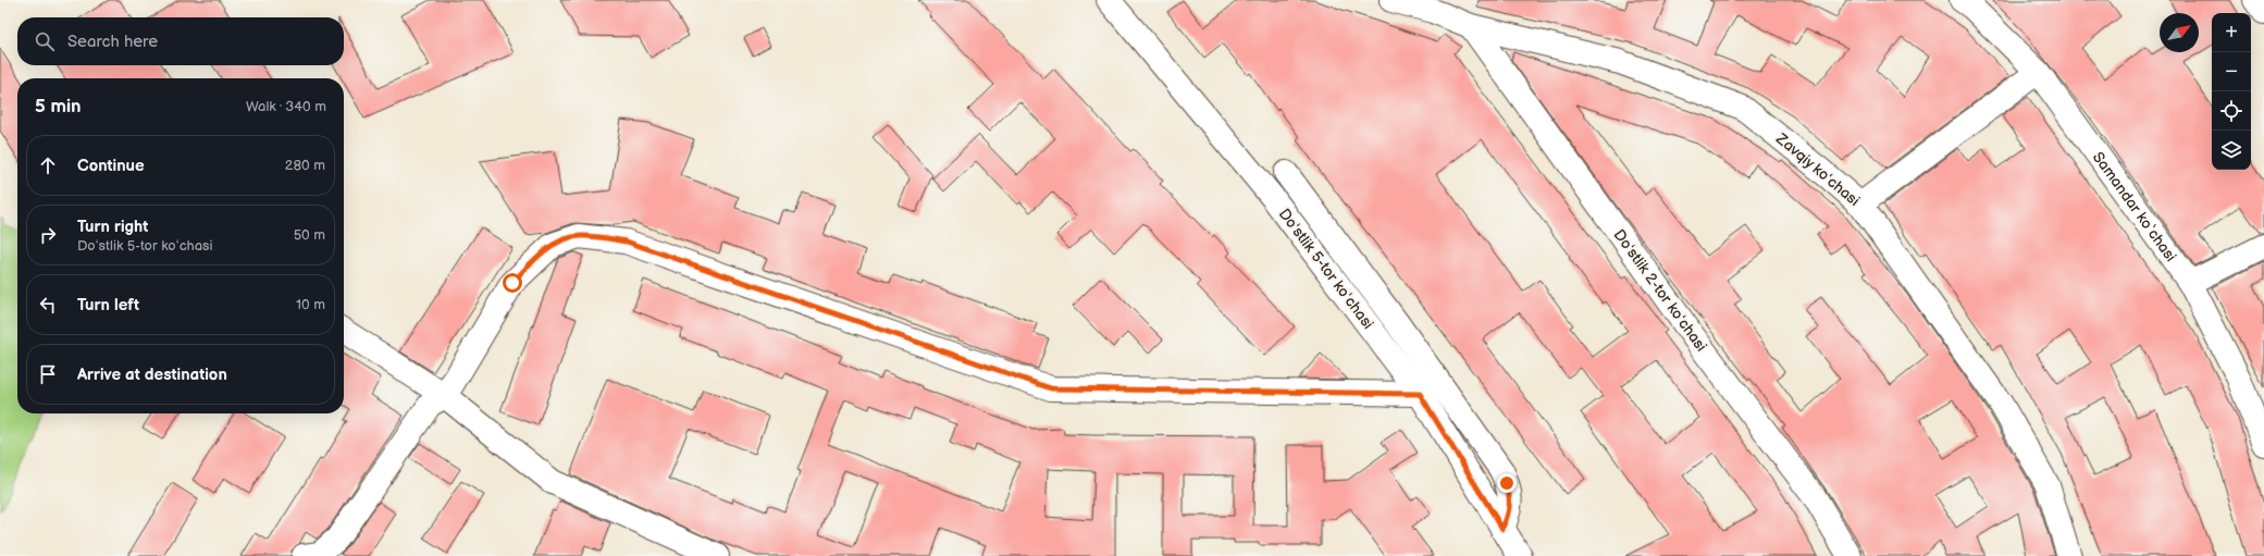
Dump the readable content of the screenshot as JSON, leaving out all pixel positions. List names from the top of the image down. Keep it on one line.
{"streets":{"street":["Zavqiy koʻchasi","Samandar ko‘chasi","Doʻstlik 5-tor koʻchasi","Doʻstlik 2-tor koʻchasi"]},"crossings":[["Zavqiy koʻchasi","Doʻstlik 2-tor koʻchasi"]],"north":"top right","page":{"map_buttons":["+","−"],"search":"Search here","heading":["5 min","Walk · 340 m"],"list":[["Continue","280 m"],["Turn right","Doʻstlik 5-tor koʻchasi","50 m"],["Turn left","10 m"],"Arrive at destination"]}}
